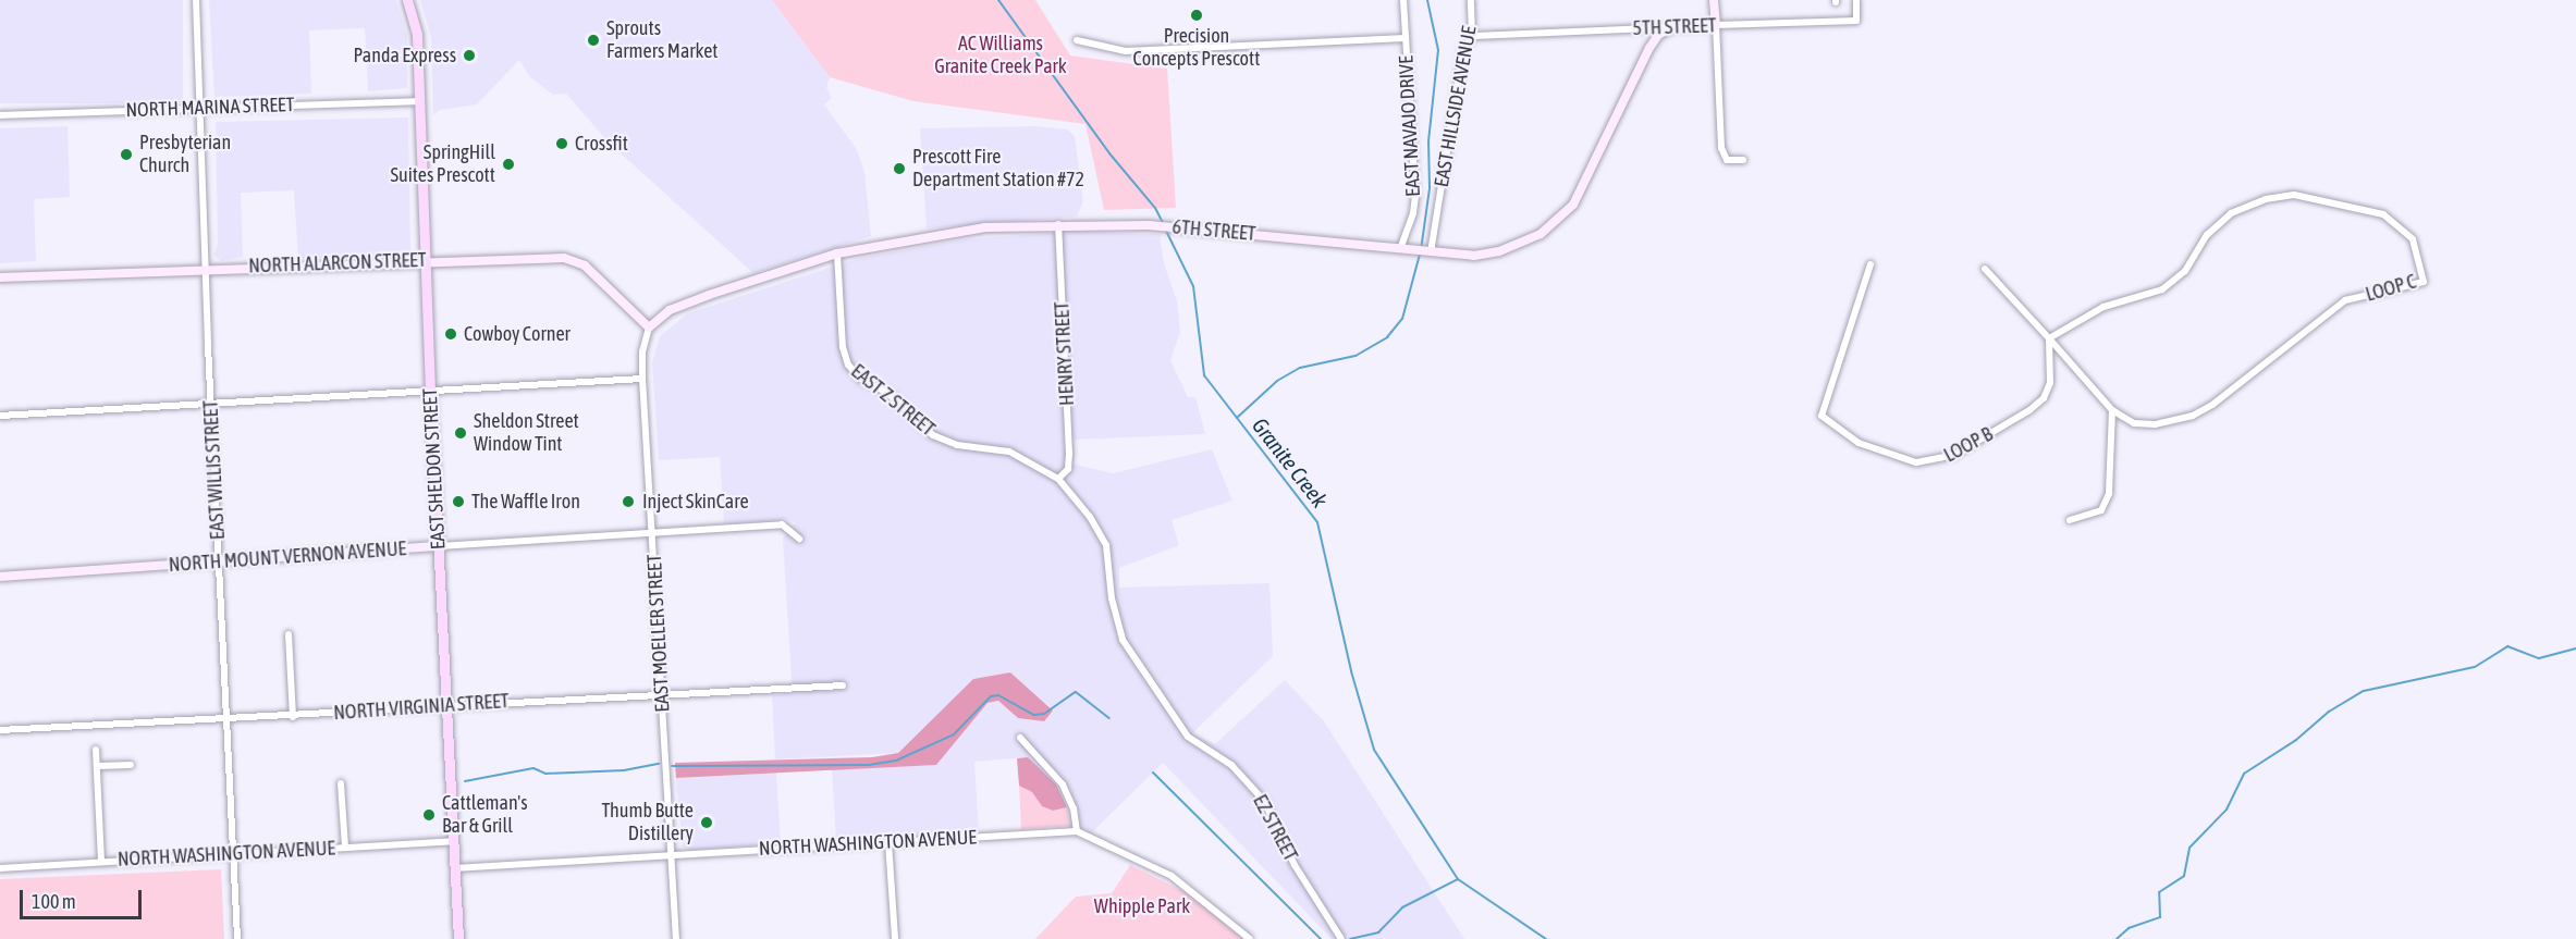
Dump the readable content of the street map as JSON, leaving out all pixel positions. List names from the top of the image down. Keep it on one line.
{"streets":{"main road":["EAST SHELDON STREET"],"street":["5TH STREET","EAST HILLSIDE AVENUE","NORTH MARINA STREET","EAST NAVAJO DRIVE","6TH STREET","NORTH ALARCON STREET","LOOP C","HENRY STREET","EAST Z STREET","LOOP B","EAST WILLIS STREET","NORTH MOUNT VERNON AVENUE","EAST MOELLER STREET","NORTH VIRGINIA STREET","EZ STREET","NORTH WASHINGTON AVENUE"]},"crossings":[["5TH STREET","EAST HILLSIDE AVENUE"],["5TH STREET","6TH STREET"],["EAST HILLSIDE AVENUE","6TH STREET"],["NORTH MARINA STREET","EAST SHELDON STREET"],["NORTH MARINA STREET","EAST WILLIS STREET"],["EAST NAVAJO DRIVE","6TH STREET"],["6TH STREET","NORTH ALARCON STREET"],["6TH STREET","HENRY STREET"],["6TH STREET","EAST Z STREET"],["6TH STREET","EAST MOELLER STREET"],["NORTH ALARCON STREET","EAST SHELDON STREET"],["NORTH ALARCON STREET","EAST WILLIS STREET"],["NORTH ALARCON STREET","EAST MOELLER STREET"],["LOOP C","LOOP B"],["HENRY STREET","EAST Z STREET"],["EAST Z STREET","EZ STREET"],["EAST SHELDON STREET","NORTH MOUNT VERNON AVENUE"],["EAST SHELDON STREET","NORTH VIRGINIA STREET"],["EAST SHELDON STREET","NORTH WASHINGTON AVENUE"],["EAST WILLIS STREET","NORTH MOUNT VERNON AVENUE"],["EAST WILLIS STREET","NORTH VIRGINIA STREET"],["EAST WILLIS STREET","NORTH WASHINGTON AVENUE"],["NORTH MOUNT VERNON AVENUE","EAST MOELLER STREET"],["EAST MOELLER STREET","NORTH VIRGINIA STREET"],["EAST MOELLER STREET","NORTH WASHINGTON AVENUE"]],"water":["Granite Creek"],"parks":["AC Williams Granite Creek Park","Whipple Park"],"places":["Precision Concepts Prescott","Sprouts Farmers Market","Panda Express","Crossfit","Presbyterian Church","SpringHill Suites Prescott","Prescott Fire Department Station #72","Cowboy Corner","Sheldon Street Window Tint","The Waffle Iron","Inject SkinCare","Cattleman's Bar & Grill","Thumb Butte Distillery"],"scale_bar":"100 m"}
